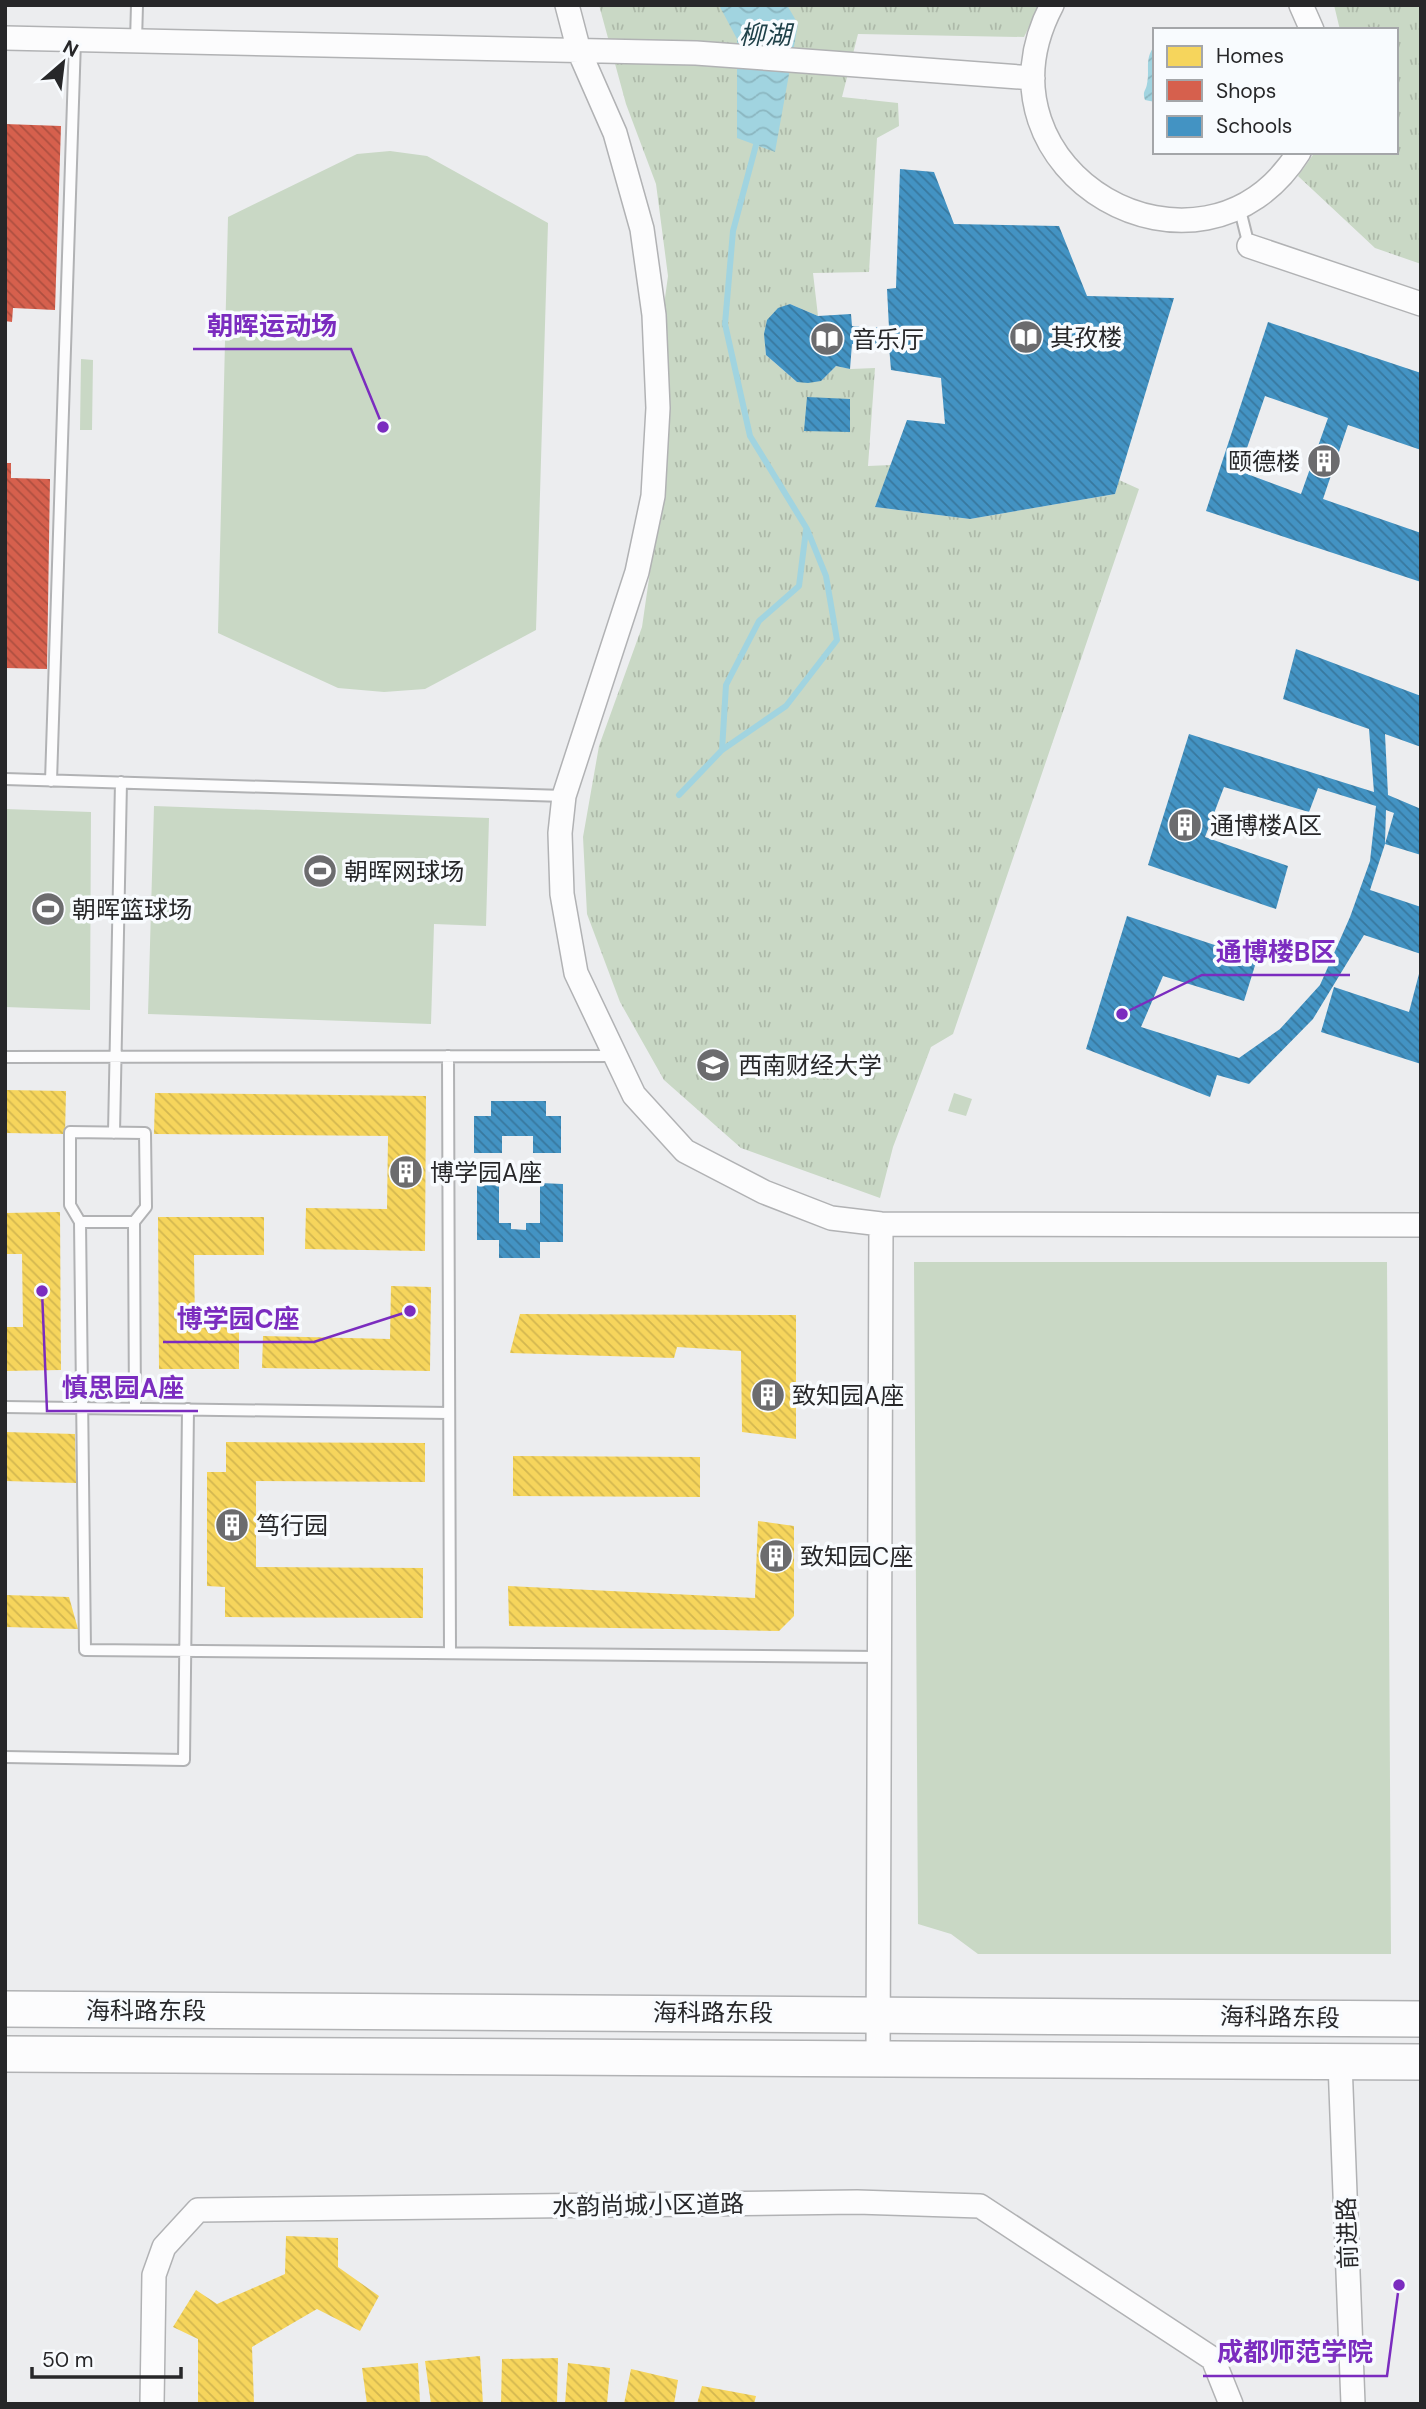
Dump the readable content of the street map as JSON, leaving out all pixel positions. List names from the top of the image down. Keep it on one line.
{"streets":{"main road":["海科路东段"],"street":["水韵尚城小区道路","前进路"]},"crossings":[["海科路东段","前进路"]],"water":["柳湖"],"places":{"library":["其孜楼","音乐厅"],"other":["朝晖运动场","通博楼B区","慎思园A座","博学园C座","成都师范学院"],"building":["颐德楼","通博楼A区","博学园A座","致知园A座","笃行园","致知园C座"],"sports":["朝晖网球场","朝晖篮球场"],"school or university":["西南财经大学"]},"legend":["Homes","Shops","Schools"],"scale_bar":"50 m","north":"top right"}
